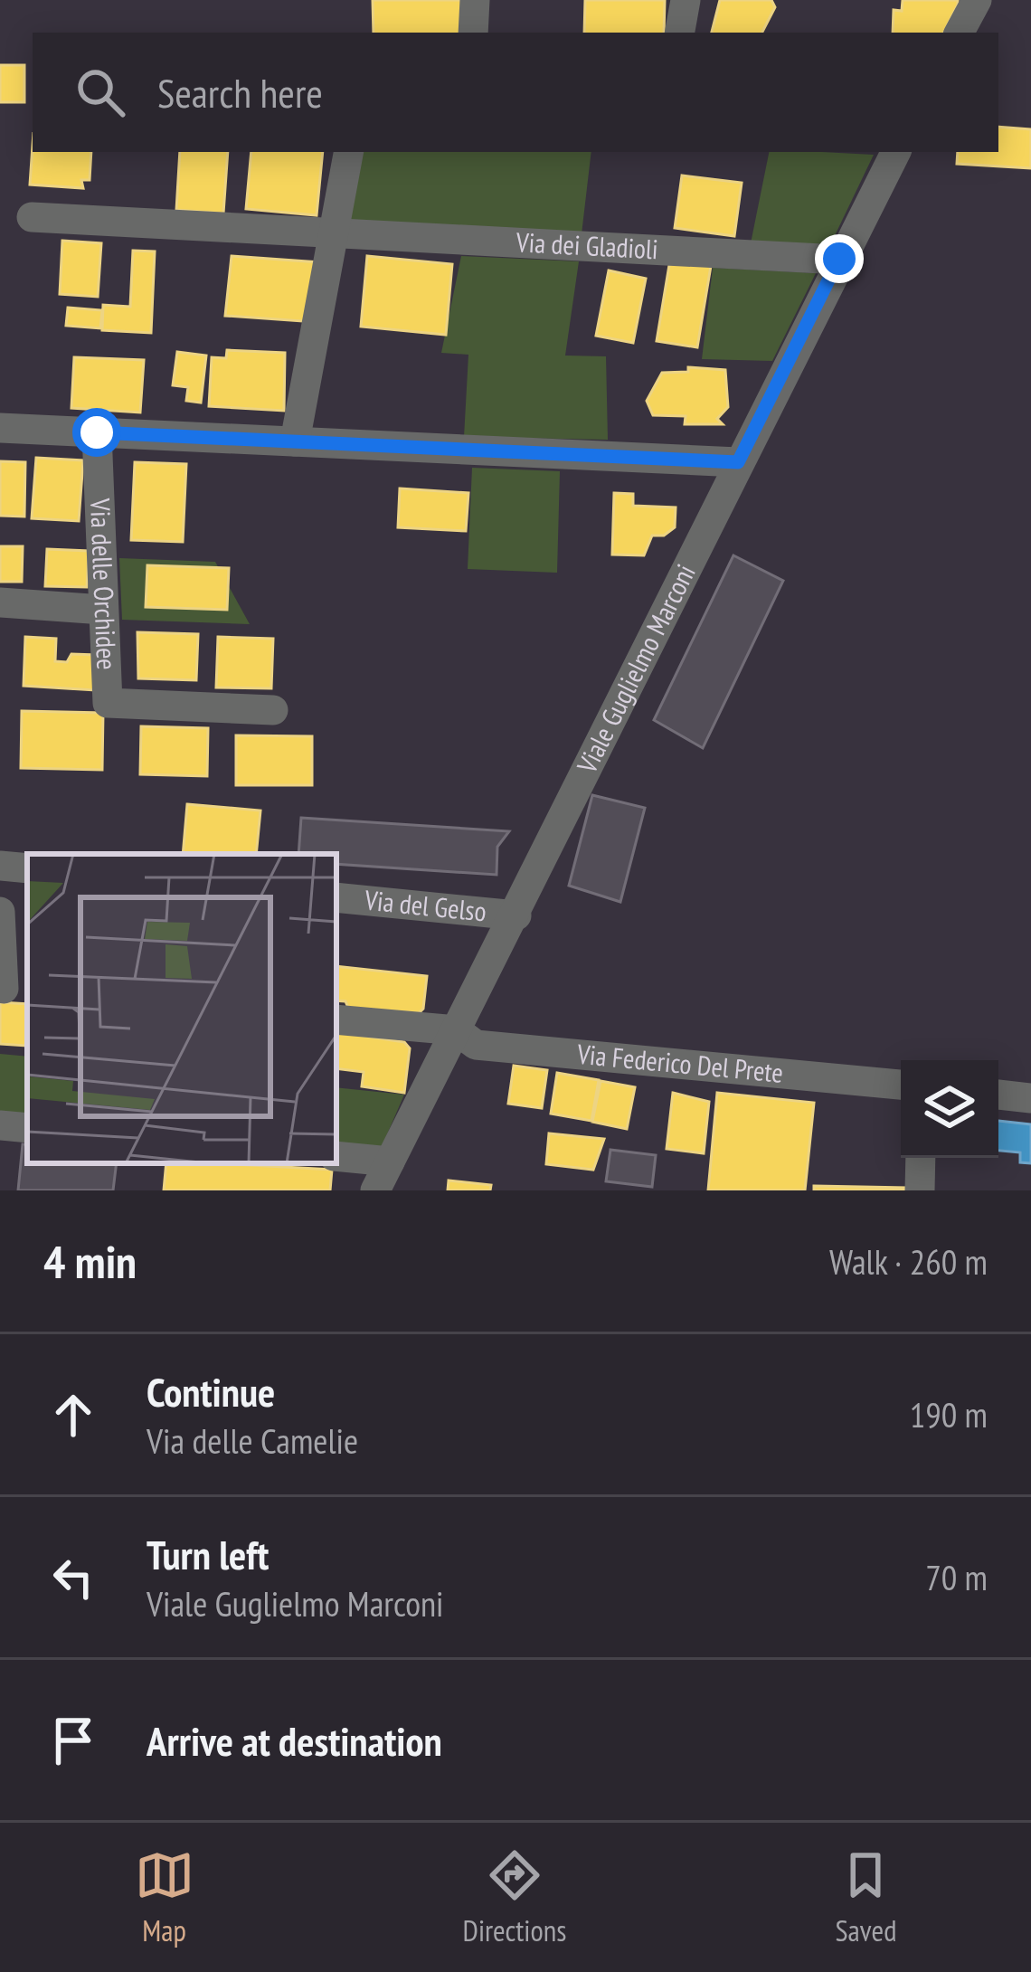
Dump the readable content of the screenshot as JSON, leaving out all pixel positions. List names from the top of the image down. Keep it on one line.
{"streets":{"street":["Via dei Gladioli","Via delle Orchidee","Viale Guglielmo Marconi","Via del Gelso","Via Federico Del Prete"]},"crossings":[["Via dei Gladioli","Viale Guglielmo Marconi"],["Viale Guglielmo Marconi","Via del Gelso"],["Viale Guglielmo Marconi","Via Federico Del Prete"]],"page":{"search":"Search here","heading":["4 min","Walk · 260 m"],"list":[["Continue","Via delle Camelie","190 m"],["Turn left","Viale Guglielmo Marconi","70 m"],"Arrive at destination"],"nav":["Map","Directions","Saved"]}}
